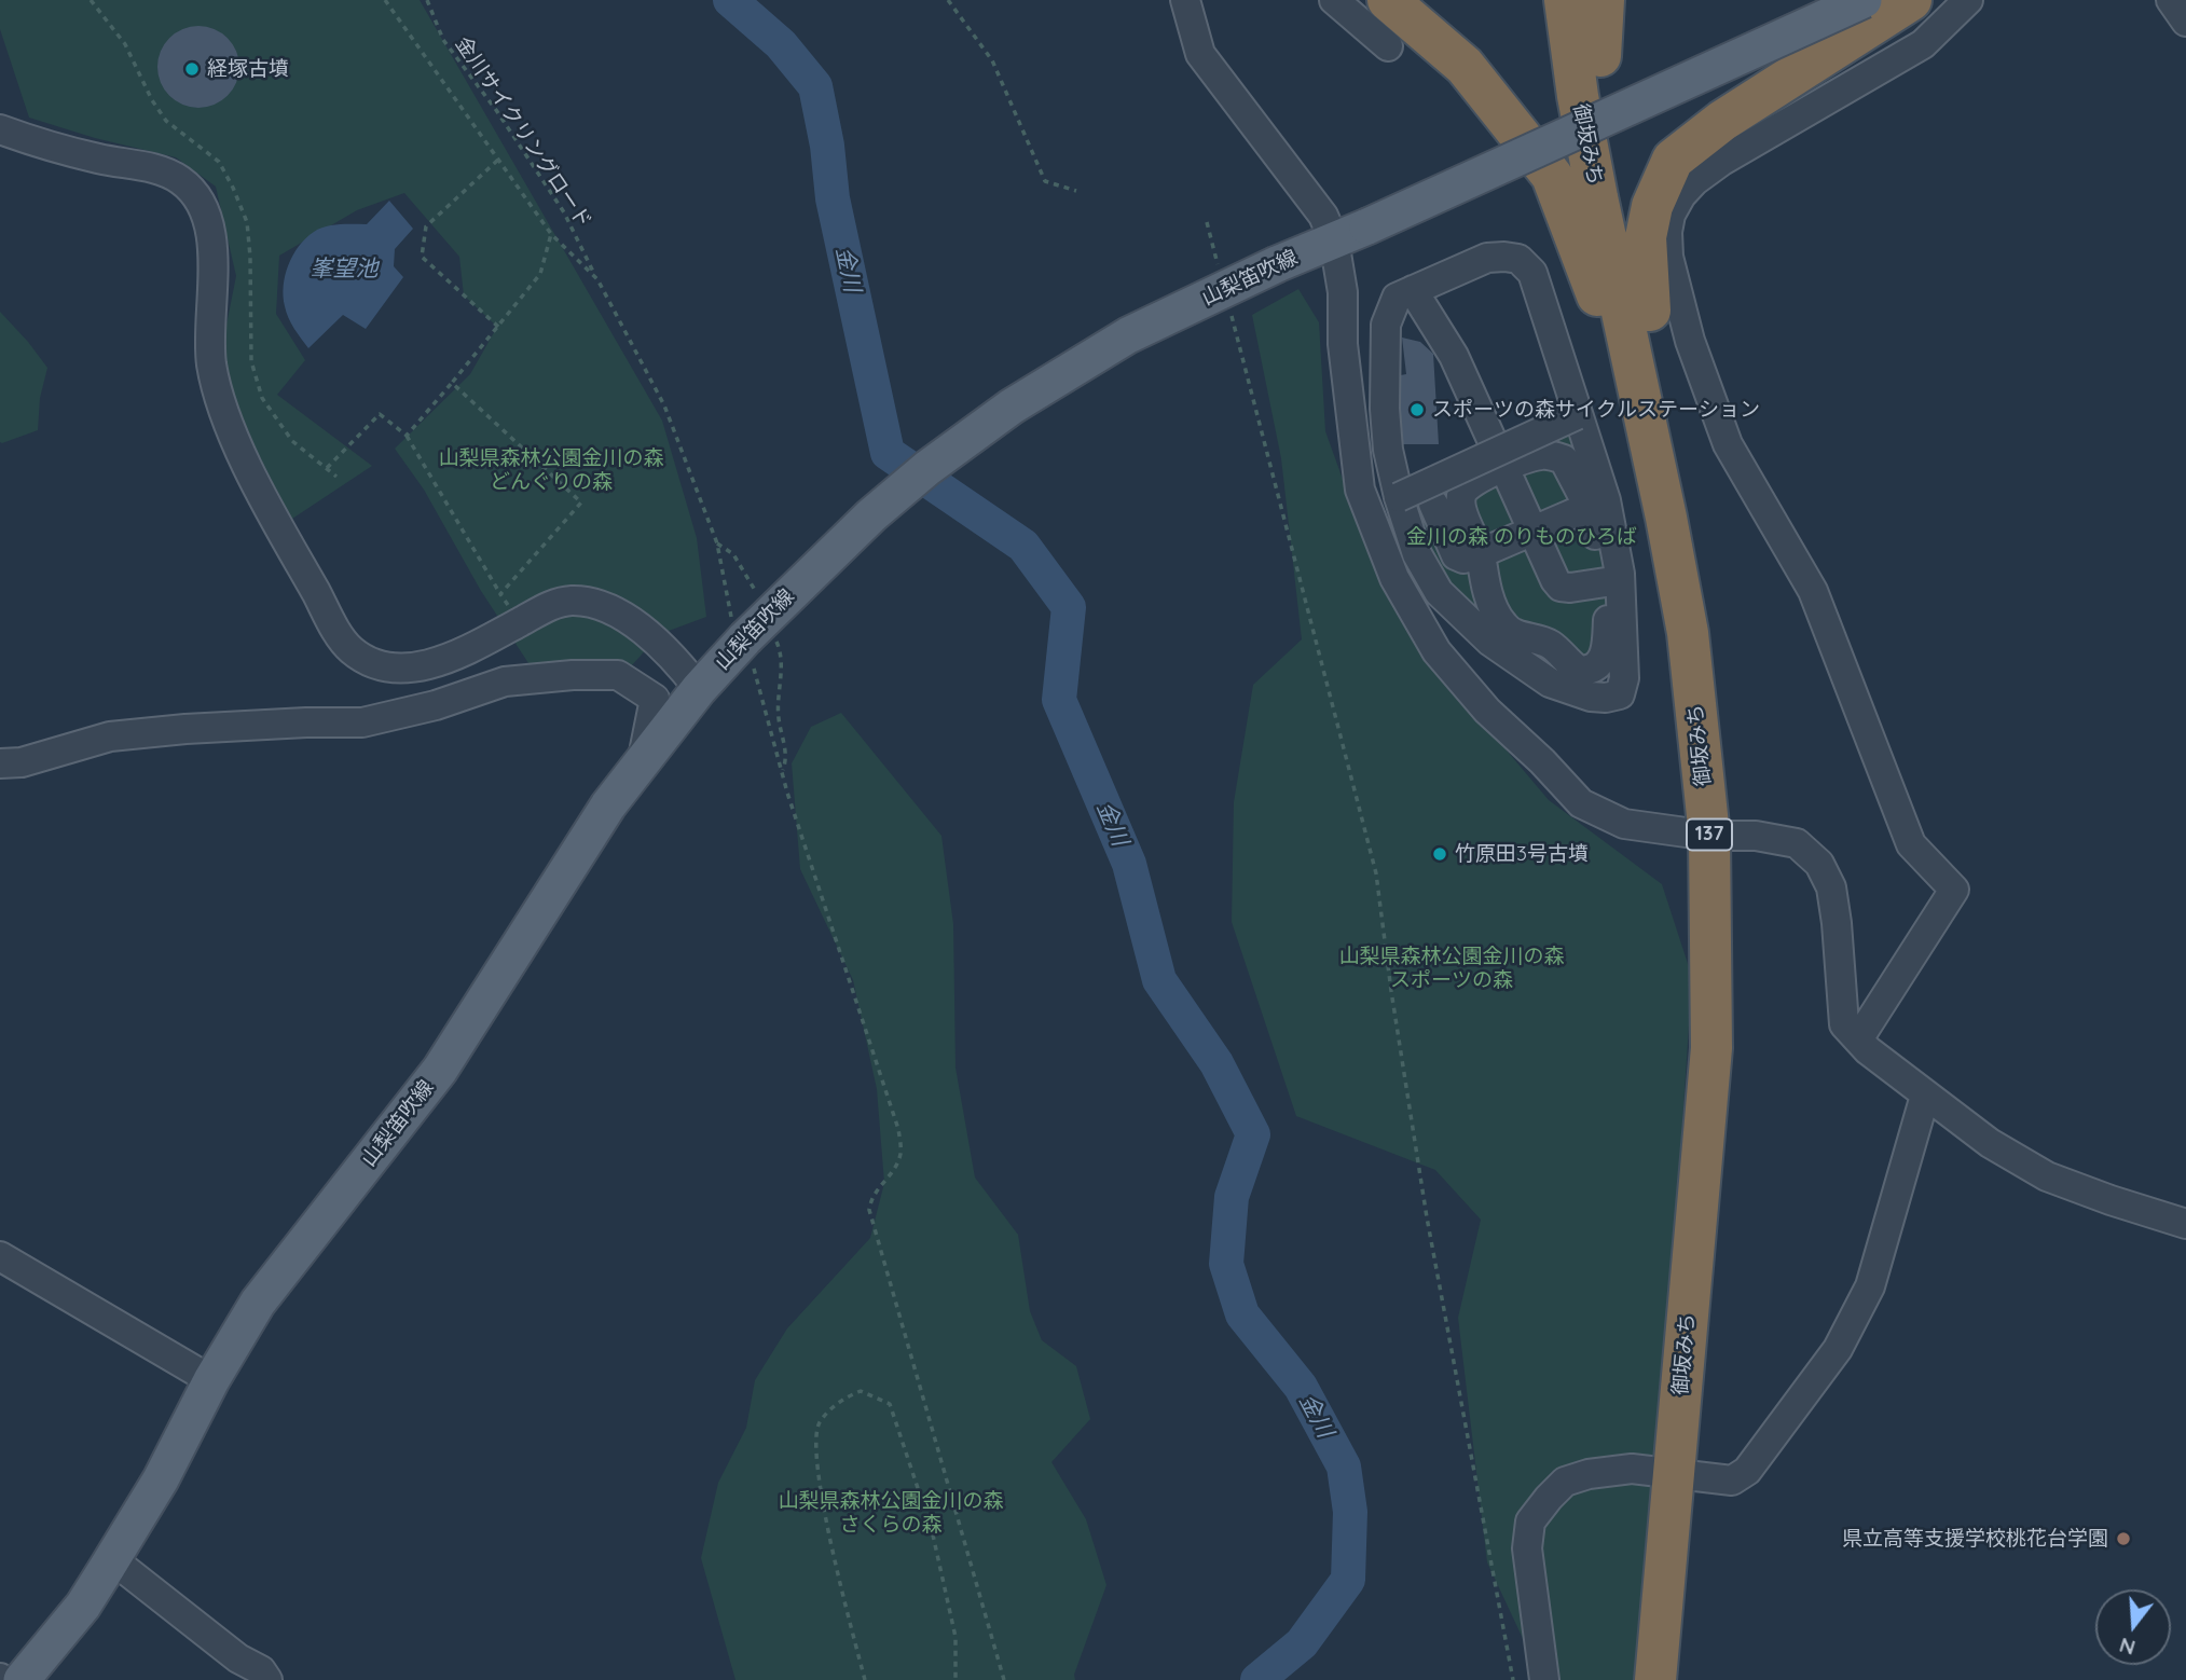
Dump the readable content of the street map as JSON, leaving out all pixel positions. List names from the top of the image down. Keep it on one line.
{"streets":{"highway":["御坂みち","137"],"main road":["山梨笛吹線"],"path":["金川サイクリングロード"]},"crossings":[["金川サイクリングロード","山梨笛吹線"]],"water":["峯望池","金川"],"parks":["山梨県森林公園金川の森 どんぐりの森","金川の森 のりものひろば","山梨県森林公園金川の森 スポーツの森","山梨県森林公園金川の森 さくらの森"],"places":["経塚古墳","スポーツの森サイクルステーション","竹原田3号古墳","県立高等支援学校桃花台学園"],"north":"bottom"}
